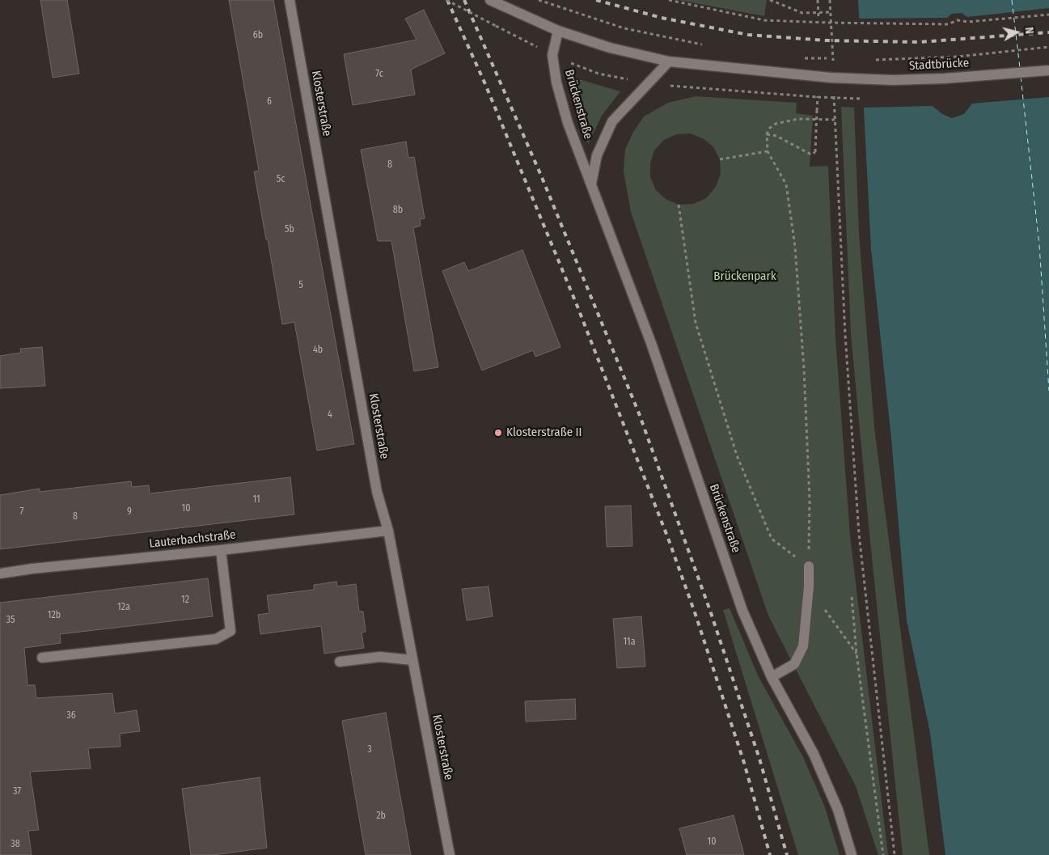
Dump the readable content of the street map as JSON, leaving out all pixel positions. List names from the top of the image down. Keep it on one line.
{"streets":{"street":["Stadtbrücke","Klosterstraße","Brückenstraße","Lauterbachstraße"]},"crossings":[["Stadtbrücke","Brückenstraße"],["Klosterstraße","Lauterbachstraße"]],"parks":["Brückenpark"],"places":["Klosterstraße II"],"house_numbers":["6b","7c","6","8","5c","8b","5b","5","4b","4","11","10","7","9","8","12","12a","12b","35","11a","36","3","37","2b","10","38"],"north":"right"}
